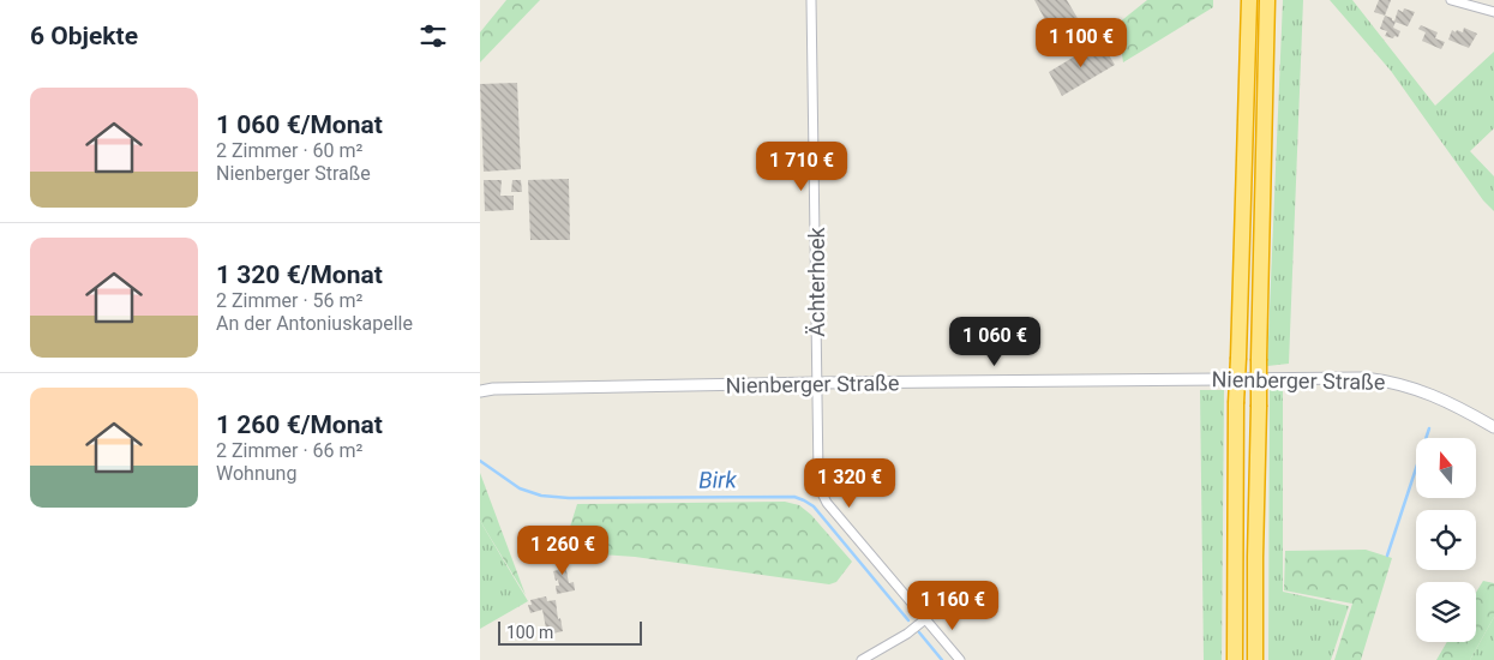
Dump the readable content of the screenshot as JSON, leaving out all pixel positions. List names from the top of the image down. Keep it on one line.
{"streets":{"street":["Ächterhoek","Nienberger Straße"]},"crossings":[["Ächterhoek","Nienberger Straße"]],"water":["Birk"],"scale_bar":"100 m","north":"top","page":{"heading":"6 Objekte","price":["1 100 €","1 710 €","1 060 €","1 320 €","1 260 €","1 160 €"],"list":[{"name":"1 060 €/Monat","note":"2 Zimmer · 60 m² · Nienberger Straße"},{"name":"1 320 €/Monat","note":"2 Zimmer · 56 m² · An der Antoniuskapelle"},{"name":"1 260 €/Monat","note":"2 Zimmer · 66 m² · Wohnung"}],"scale":"100 m"}}
